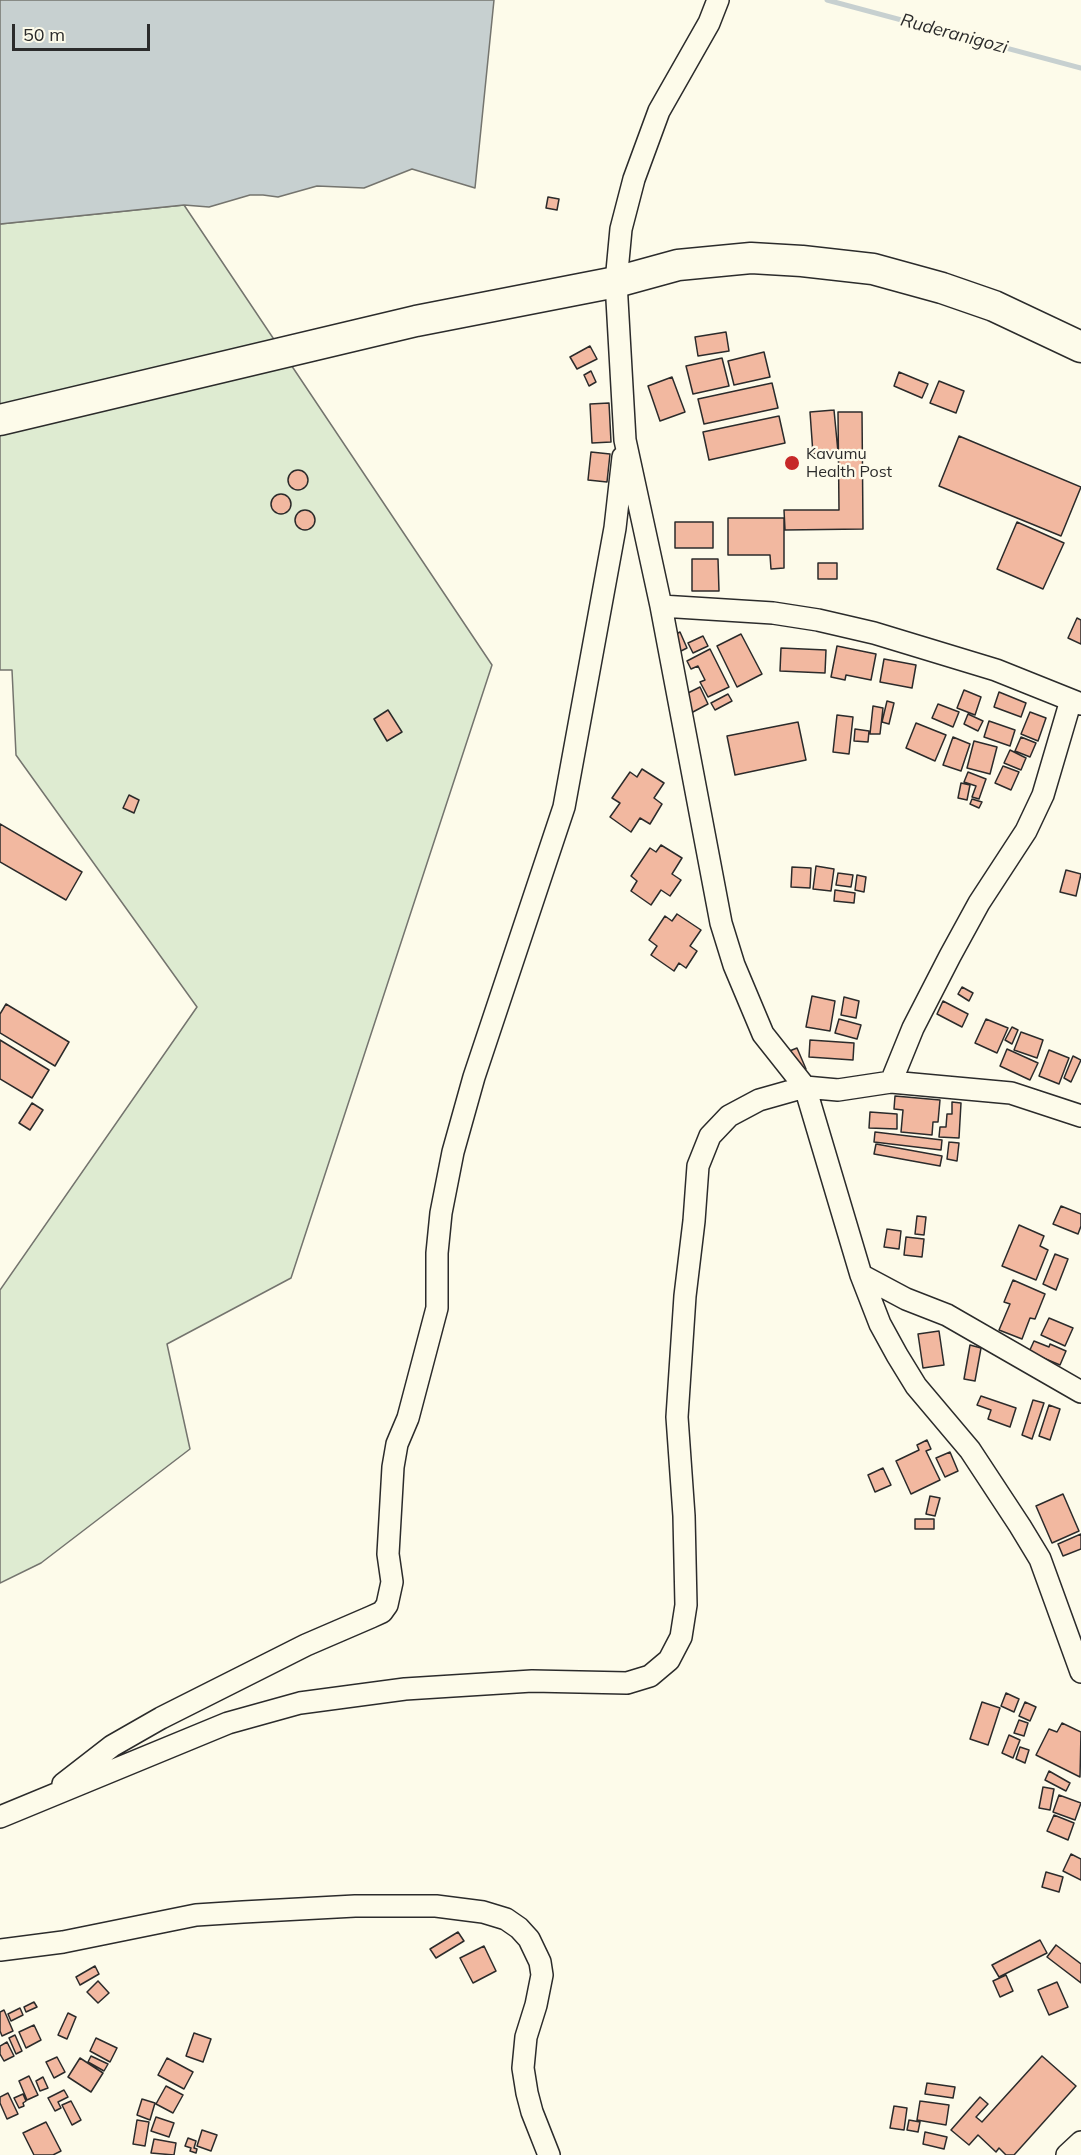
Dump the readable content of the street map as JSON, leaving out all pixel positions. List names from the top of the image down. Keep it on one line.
{"water":["Ruderanigozi"],"places":["Kavumu Health Post"],"scale_bar":"50 m"}
